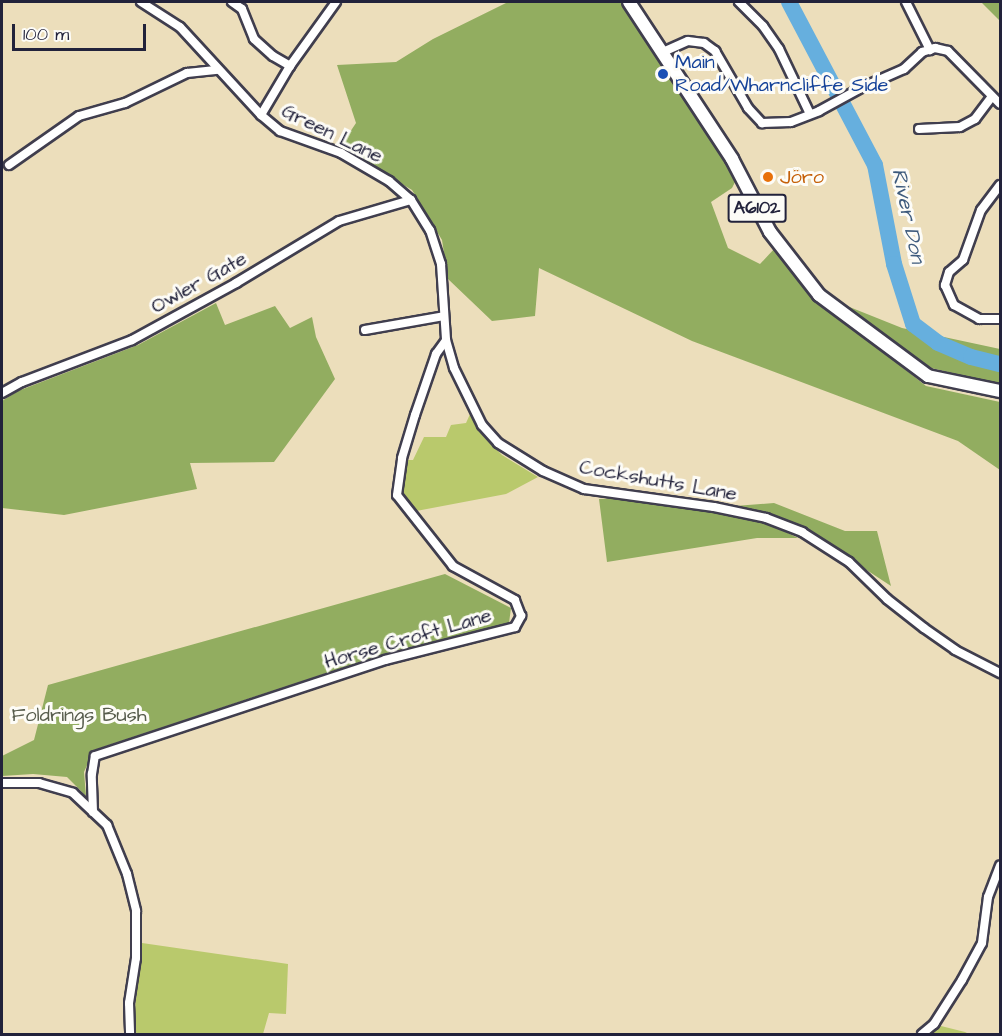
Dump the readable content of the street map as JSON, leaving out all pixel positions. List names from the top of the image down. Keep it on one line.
{"streets":{"main road":["A6102"],"street":["Green Lane","Owler Gate","Cockshutts Lane","Horse Croft Lane"]},"crossings":[["Green Lane","Owler Gate"],["Green Lane","Cockshutts Lane"],["Owler Gate","Cockshutts Lane"],["Cockshutts Lane","Horse Croft Lane"]],"water":["River Don"],"parks":["Foldrings Bush"],"places":["Main Road/Wharncliffe Side","Jöro"],"scale_bar":"100 m"}
